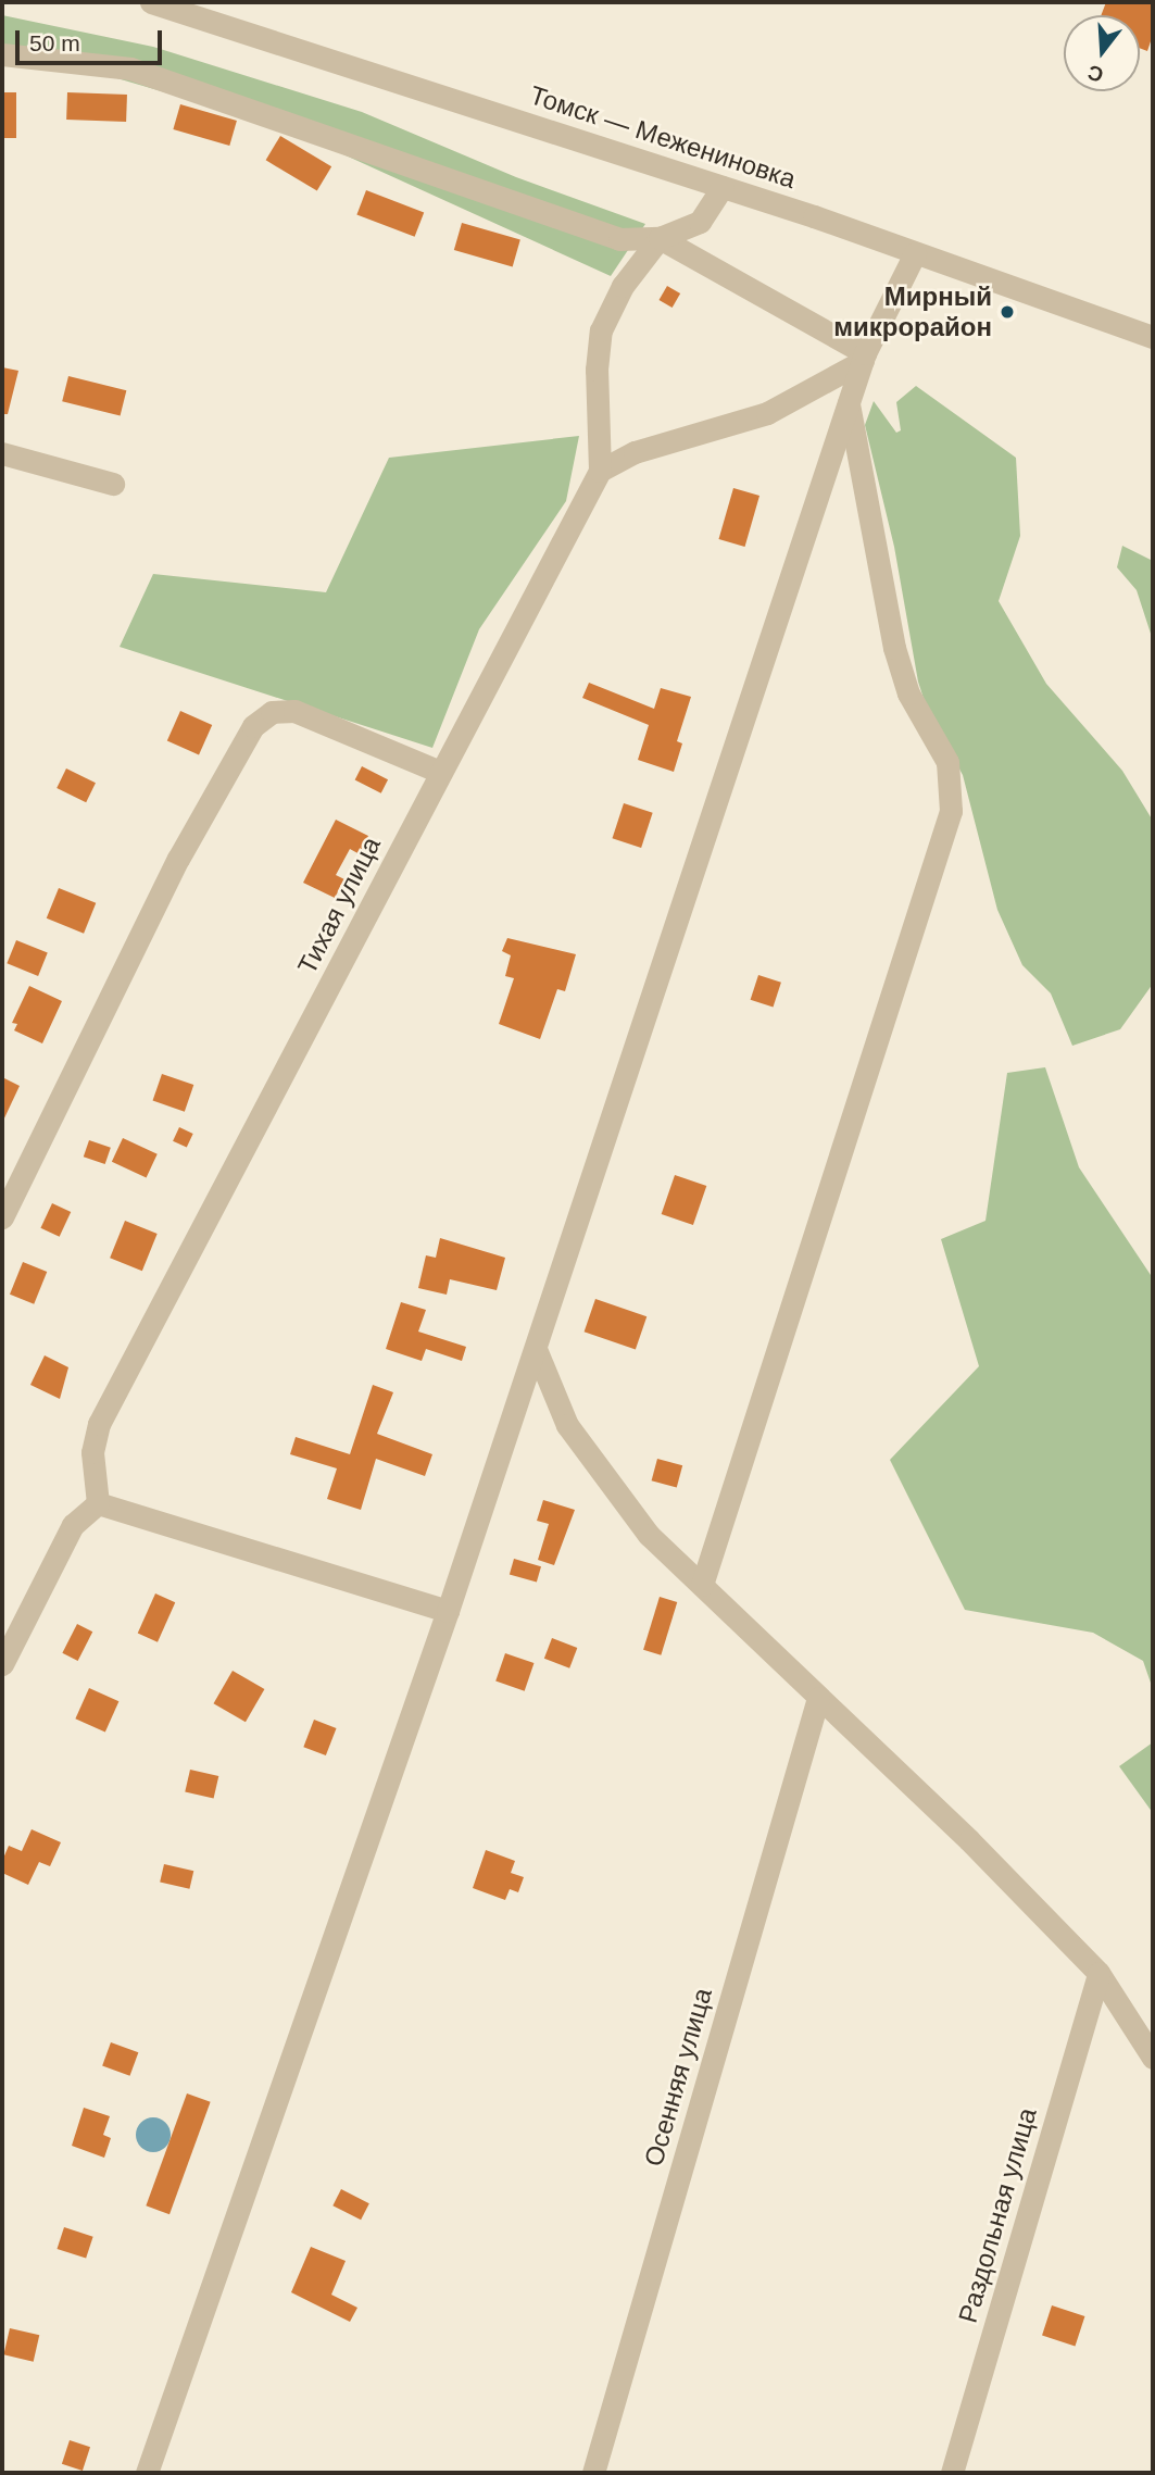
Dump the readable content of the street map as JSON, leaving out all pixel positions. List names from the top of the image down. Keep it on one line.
{"streets":{"street":["Томск — Межениновка","Тихая улица","Осенняя улица","Раздольная улица"]},"places":["Мирный микрорайон"],"scale_bar":"50 m","north":"bottom"}
